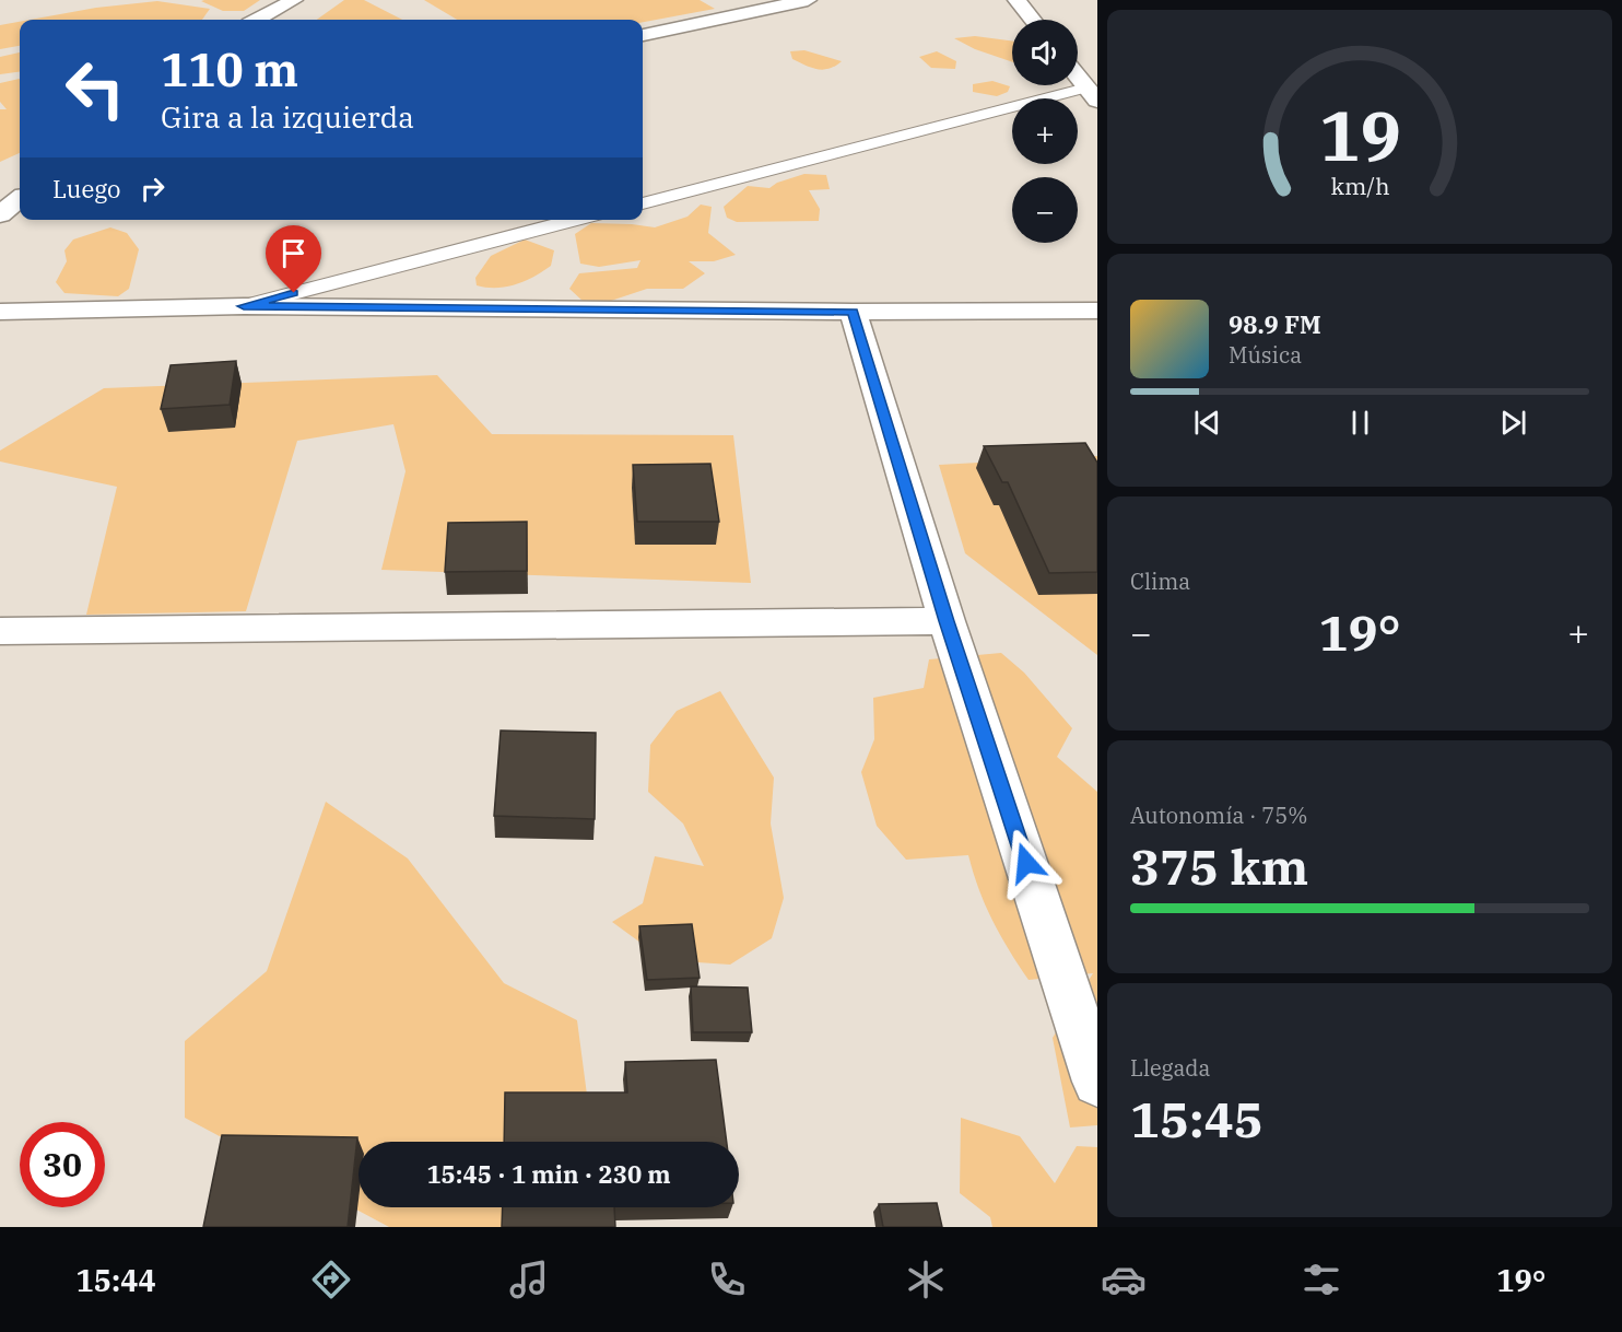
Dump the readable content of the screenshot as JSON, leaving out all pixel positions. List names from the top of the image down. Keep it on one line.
{"page":{"map_buttons":["+","−"],"turn":["110 m","Gira a la izquierda"],"then":"Luego","song":["98.9 FM","Música"],"tile":["Clima",["Autonomía · 75%","375 km"],["Llegada","15:45"]],"heat":["−","19°","+"],"limit":"30","trip":"15:45 · 1 min · 230 m","tabs":["15:44","19°"],"gauge":["19","km/h"]}}
